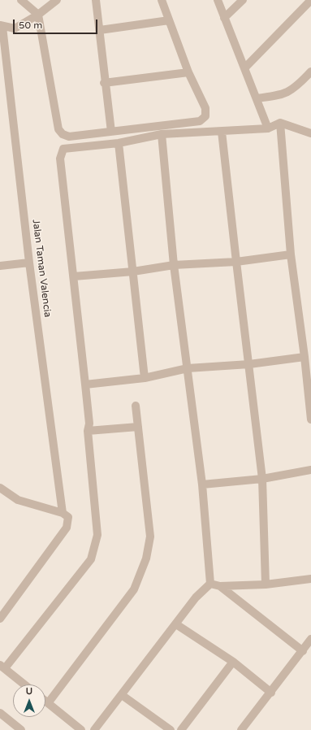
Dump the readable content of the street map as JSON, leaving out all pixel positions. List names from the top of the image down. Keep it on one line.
{"streets":{"street":["Jalan Taman Valencia"]},"scale_bar":"50 m","north":"top"}
